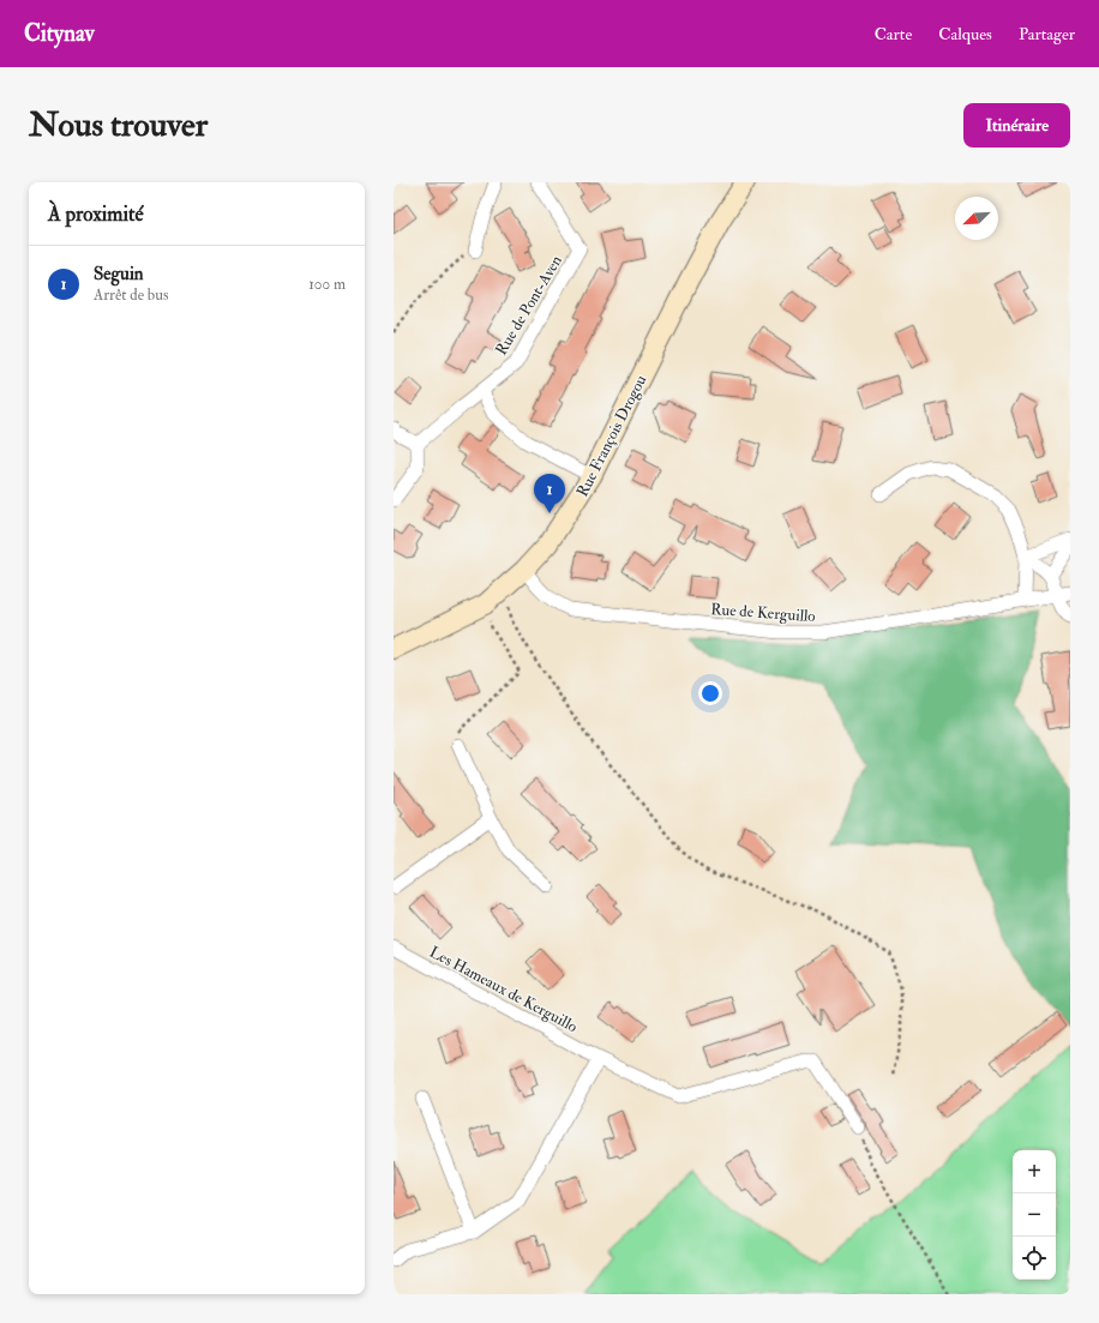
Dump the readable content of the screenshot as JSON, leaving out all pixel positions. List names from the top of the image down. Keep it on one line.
{"streets":{"street":["Rue de Pont-Aven","Rue François Drogou","Rue de Kerguillo","Les Hameaux de Kerguillo"]},"crossings":[["Rue François Drogou","Rue de Kerguillo"]],"north":"bottom left","page":{"header":"Citynav","nav":["Carte","Calques","Partager"],"buttons":"Itinéraire","title":"Nous trouver","heading":"À proximité","list":[{"mark":"1","name":"Seguin","note":"Arrêt de bus","value":"100 m"}],"pins":"1","map_buttons":["+","−"]}}
